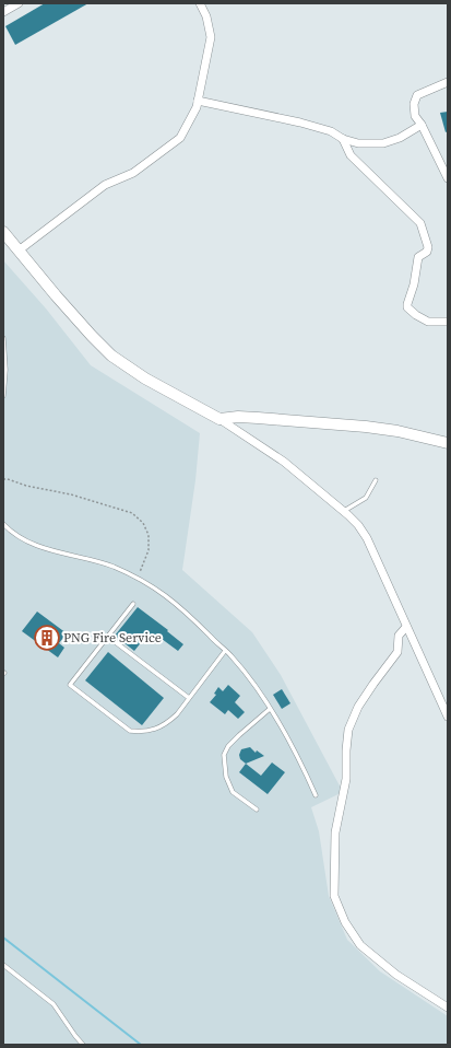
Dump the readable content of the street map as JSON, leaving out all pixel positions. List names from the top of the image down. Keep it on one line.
{"places":{"building":["PNG Fire Service"]}}
